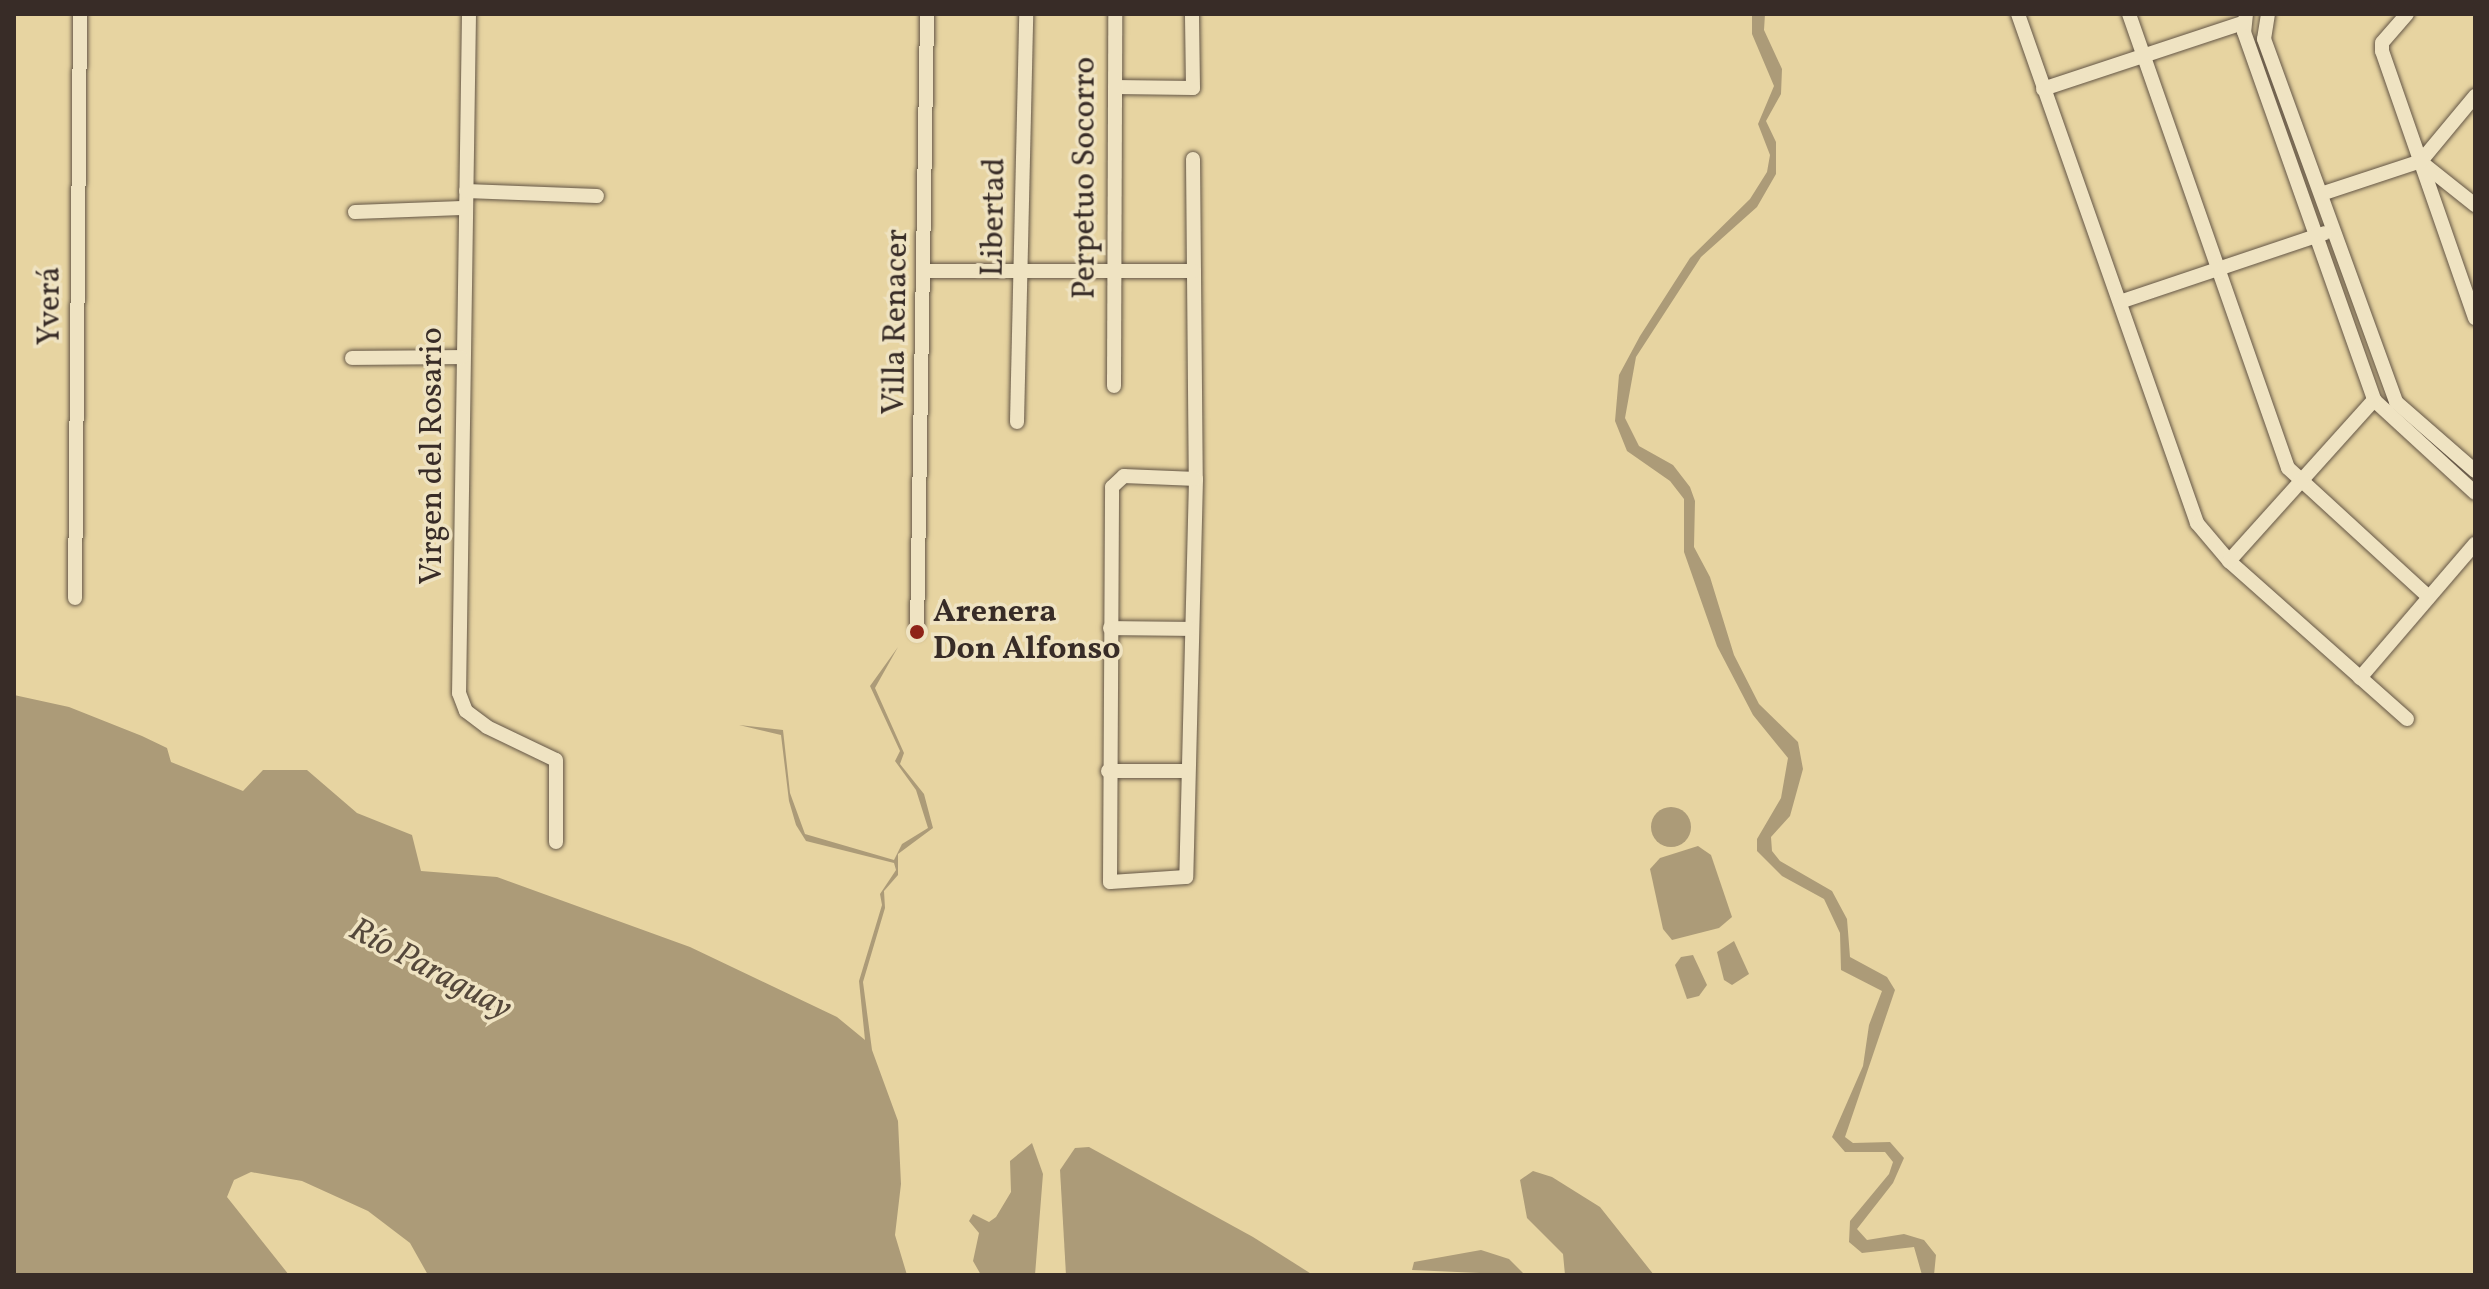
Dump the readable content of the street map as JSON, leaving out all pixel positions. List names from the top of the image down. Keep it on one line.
{"streets":{"street":["Perpetuo Socorro","Libertad","Yverá","Villa Renacer","Virgen del Rosario"]},"water":["Río Paraguay"],"places":["Arenera Don Alfonso"]}
